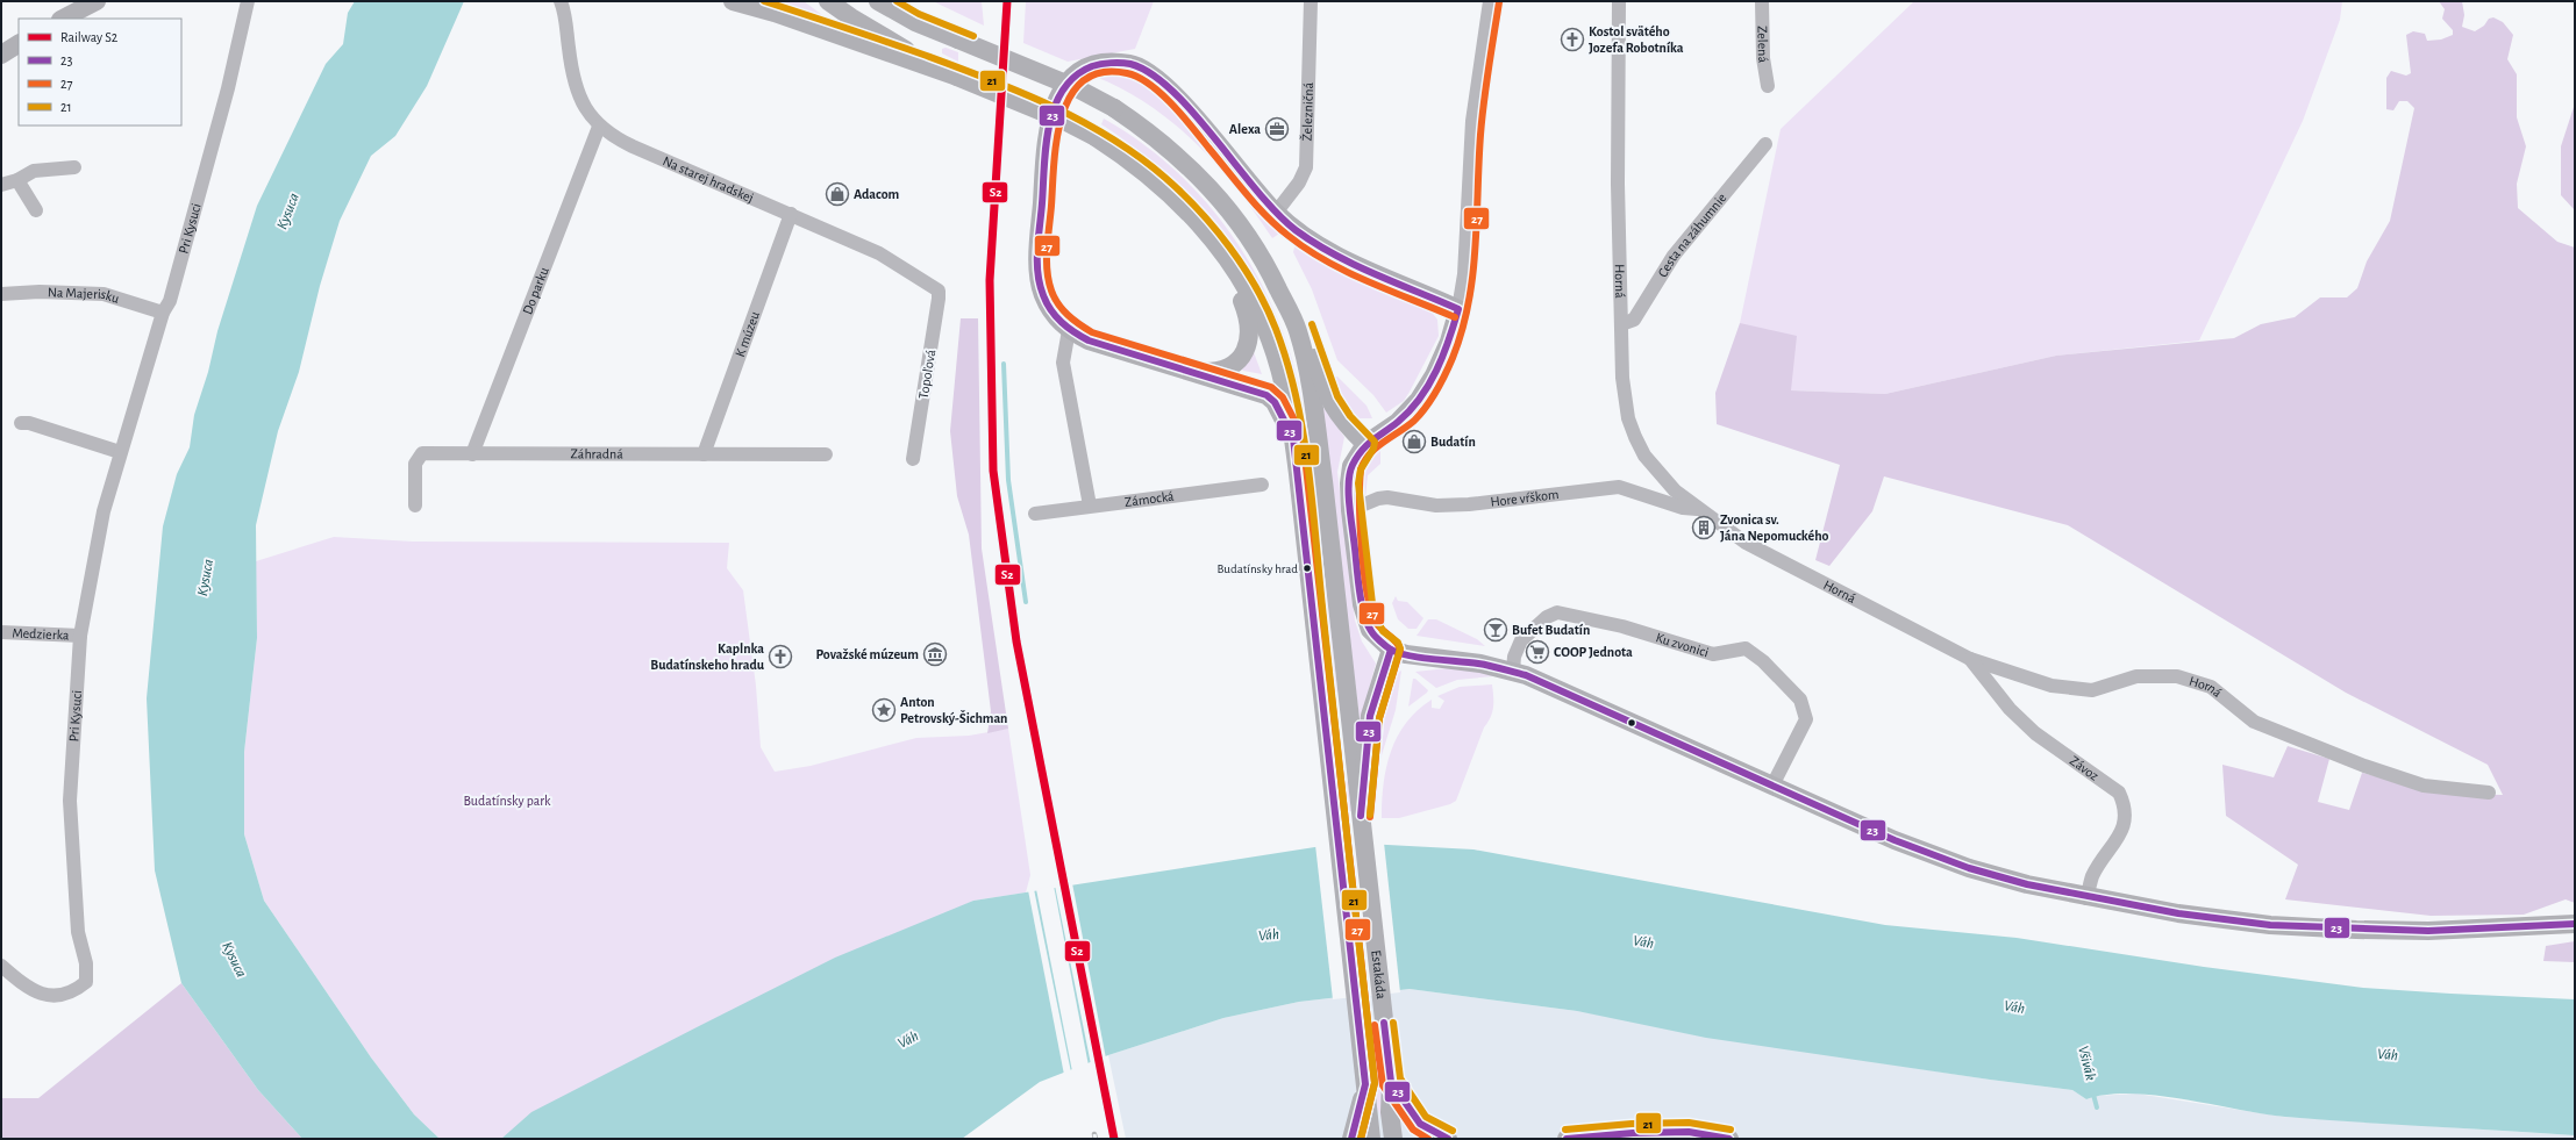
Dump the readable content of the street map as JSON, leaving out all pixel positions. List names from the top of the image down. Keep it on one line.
{"streets":{"main road":["Estakáda"],"street":["Zelená","Železničná","Na starej hradskej","Pri Kysuci","Cesta na záhumnie","Horná","Do parku","Na Majerisku","K múzeu","Topoľová","Záhradná","Hore vŕškom","Zámocká","Medzierka","Ku zvonici","Závoz"]},"crossings":[["Na starej hradskej","Do parku"],["Na starej hradskej","K múzeu"],["Na starej hradskej","Topoľová"],["Pri Kysuci","Na Majerisku"],["Pri Kysuci","Medzierka"],["Cesta na záhumnie","Horná"],["Horná","Hore vŕškom"],["Horná","Závoz"],["Do parku","Záhradná"],["K múzeu","Záhradná"]],"water":["Kysuca","Váh","Všivák"],"parks":["Budatínsky park"],"places":{"church":["Kostol svätého Jozefa Robotníka","Kaplnka Budatínskeho hradu"],"office":["Alexa"],"shop":["Adacom","Budatín"],"building":["Zvonica sv. Jána Nepomuckého"],"other":["Budatínsky hrad"],"bar":["Bufet Budatín"],"supermarket":["COOP Jednota"],"museum":["Považské múzeum"],"place":["Anton Petrovský-Šichman"]},"lines":["rail line S2","transit line 21","transit line 27","transit line 23"],"legend":["Railway S2","23","27","21"]}
